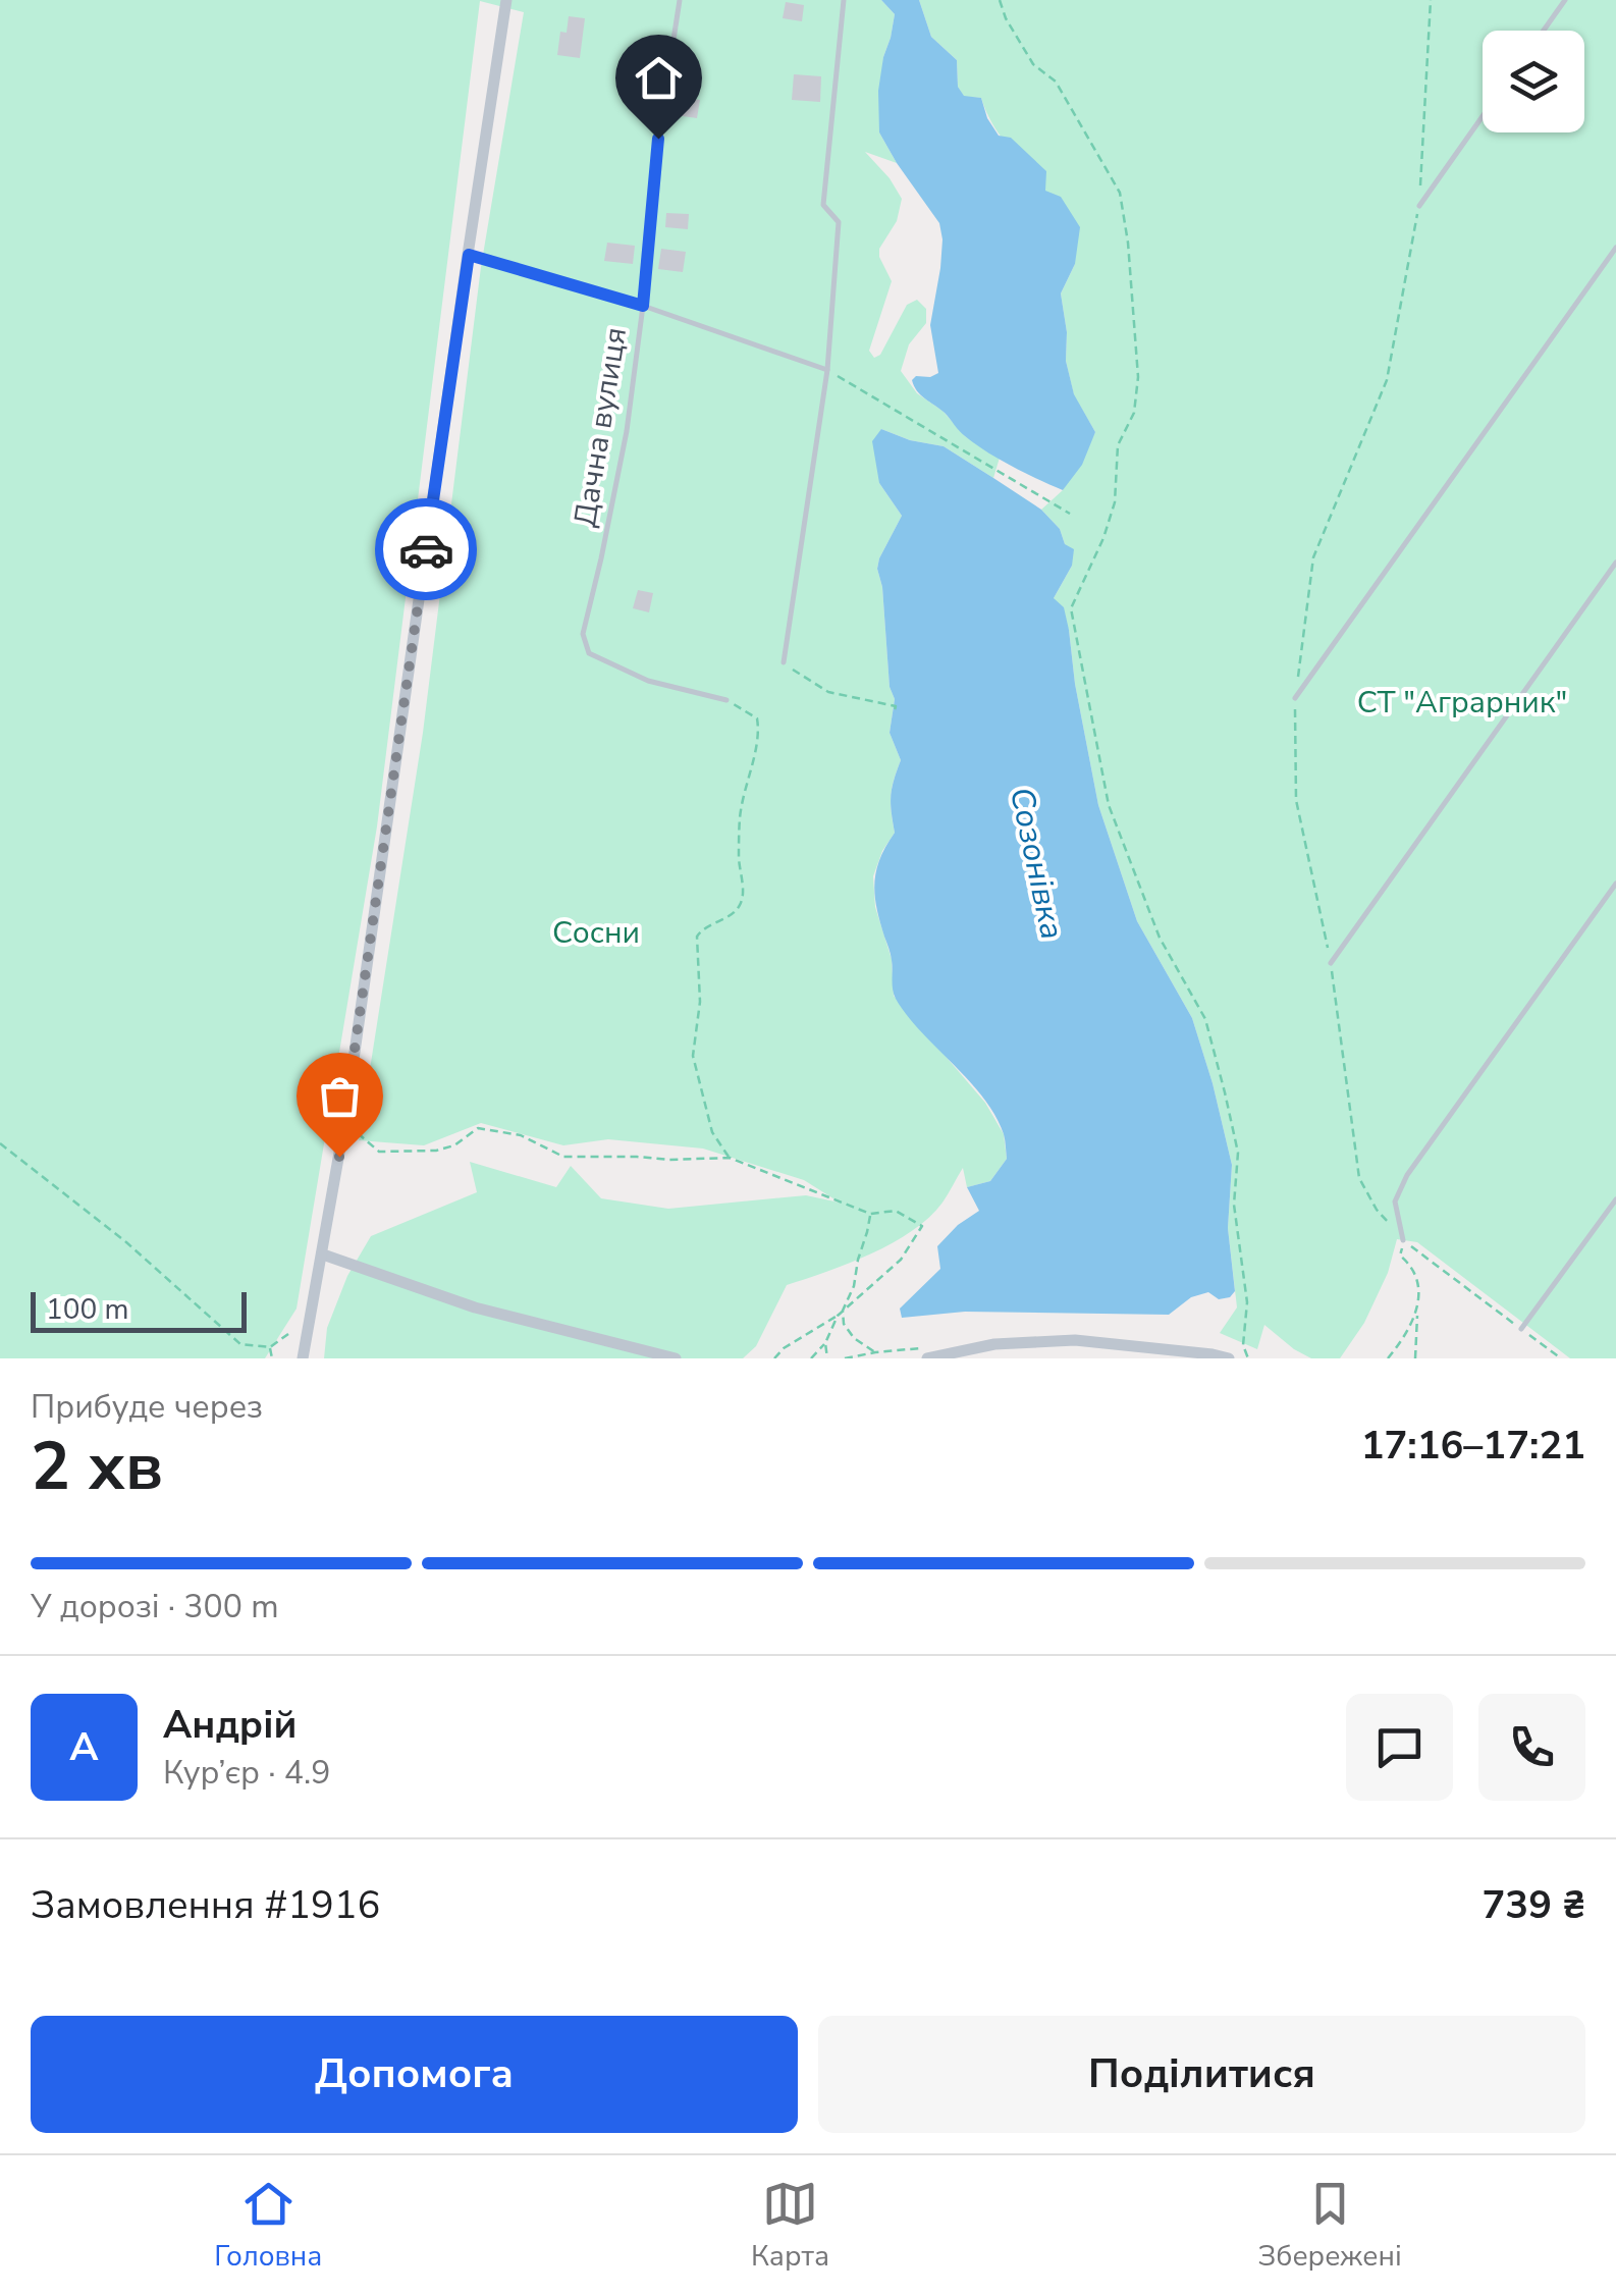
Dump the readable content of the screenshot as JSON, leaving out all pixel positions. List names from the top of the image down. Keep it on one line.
{"streets":{"lane":["Дачна вулиця"]},"water":["Созонівка"],"parks":["СТ \"Аграрник\"","Сосни"],"scale_bar":"100 m","page":{"scale":"100 m","heading":["2 хв","Прибуде через","17:16–17:21"],"panel":["Андрій","Кур’єр · 4.9","Замовлення #1916","739 ₴"],"bar":"У дорозі · 300 m","round":"А","buttons":["Допомога","Поділитися"],"tabs":["Головна","Карта","Збережені"]}}
